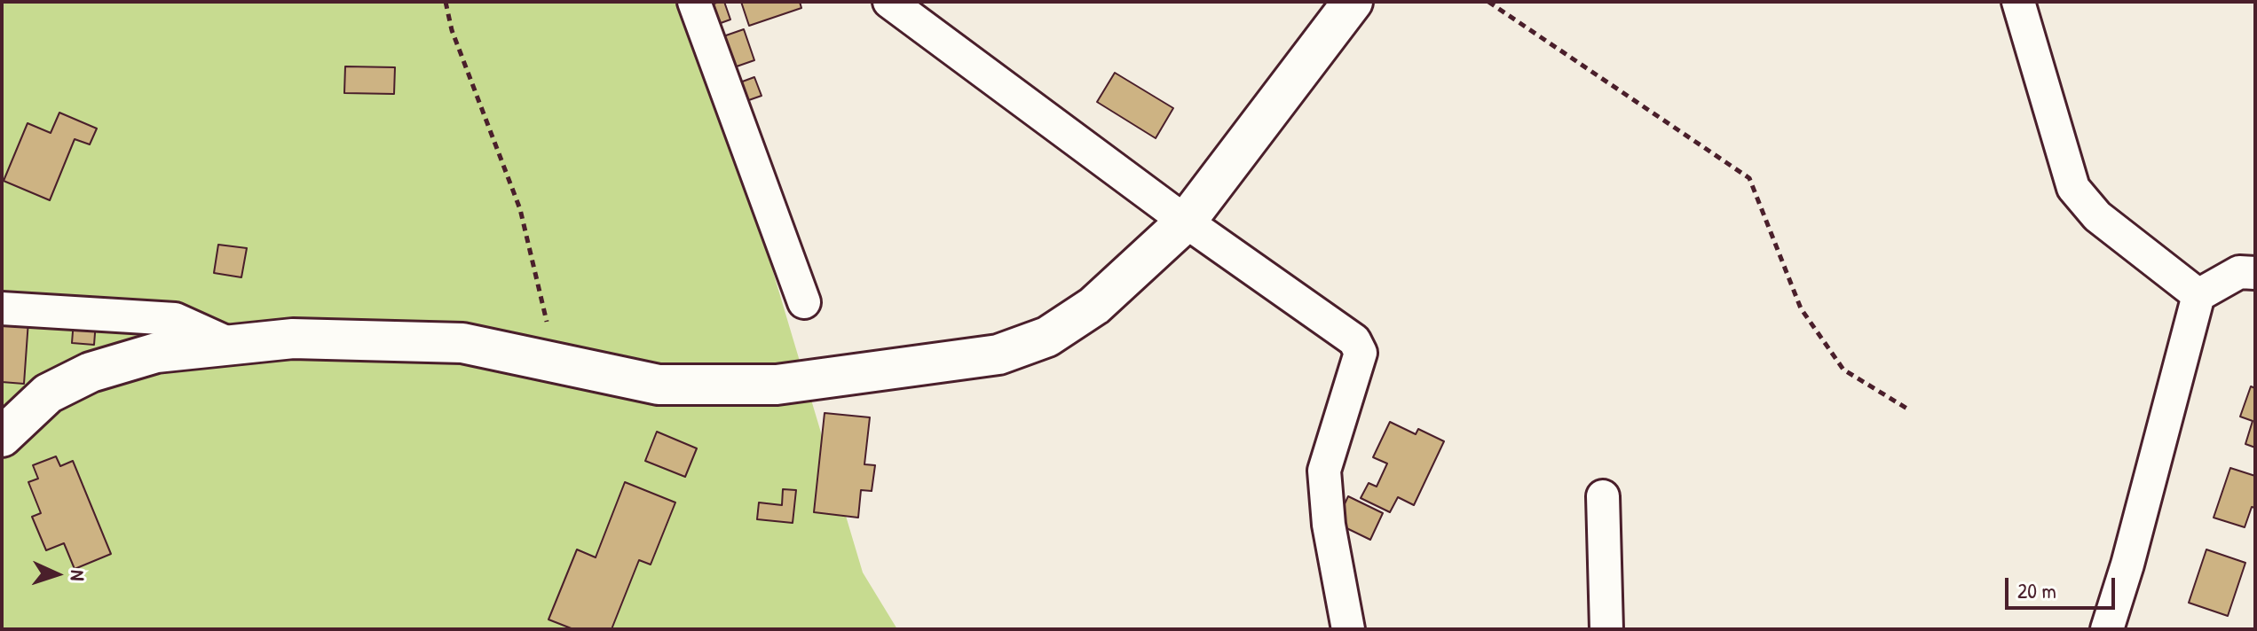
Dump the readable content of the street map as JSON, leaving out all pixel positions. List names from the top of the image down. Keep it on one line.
{"scale_bar":"20 m","north":"right"}
